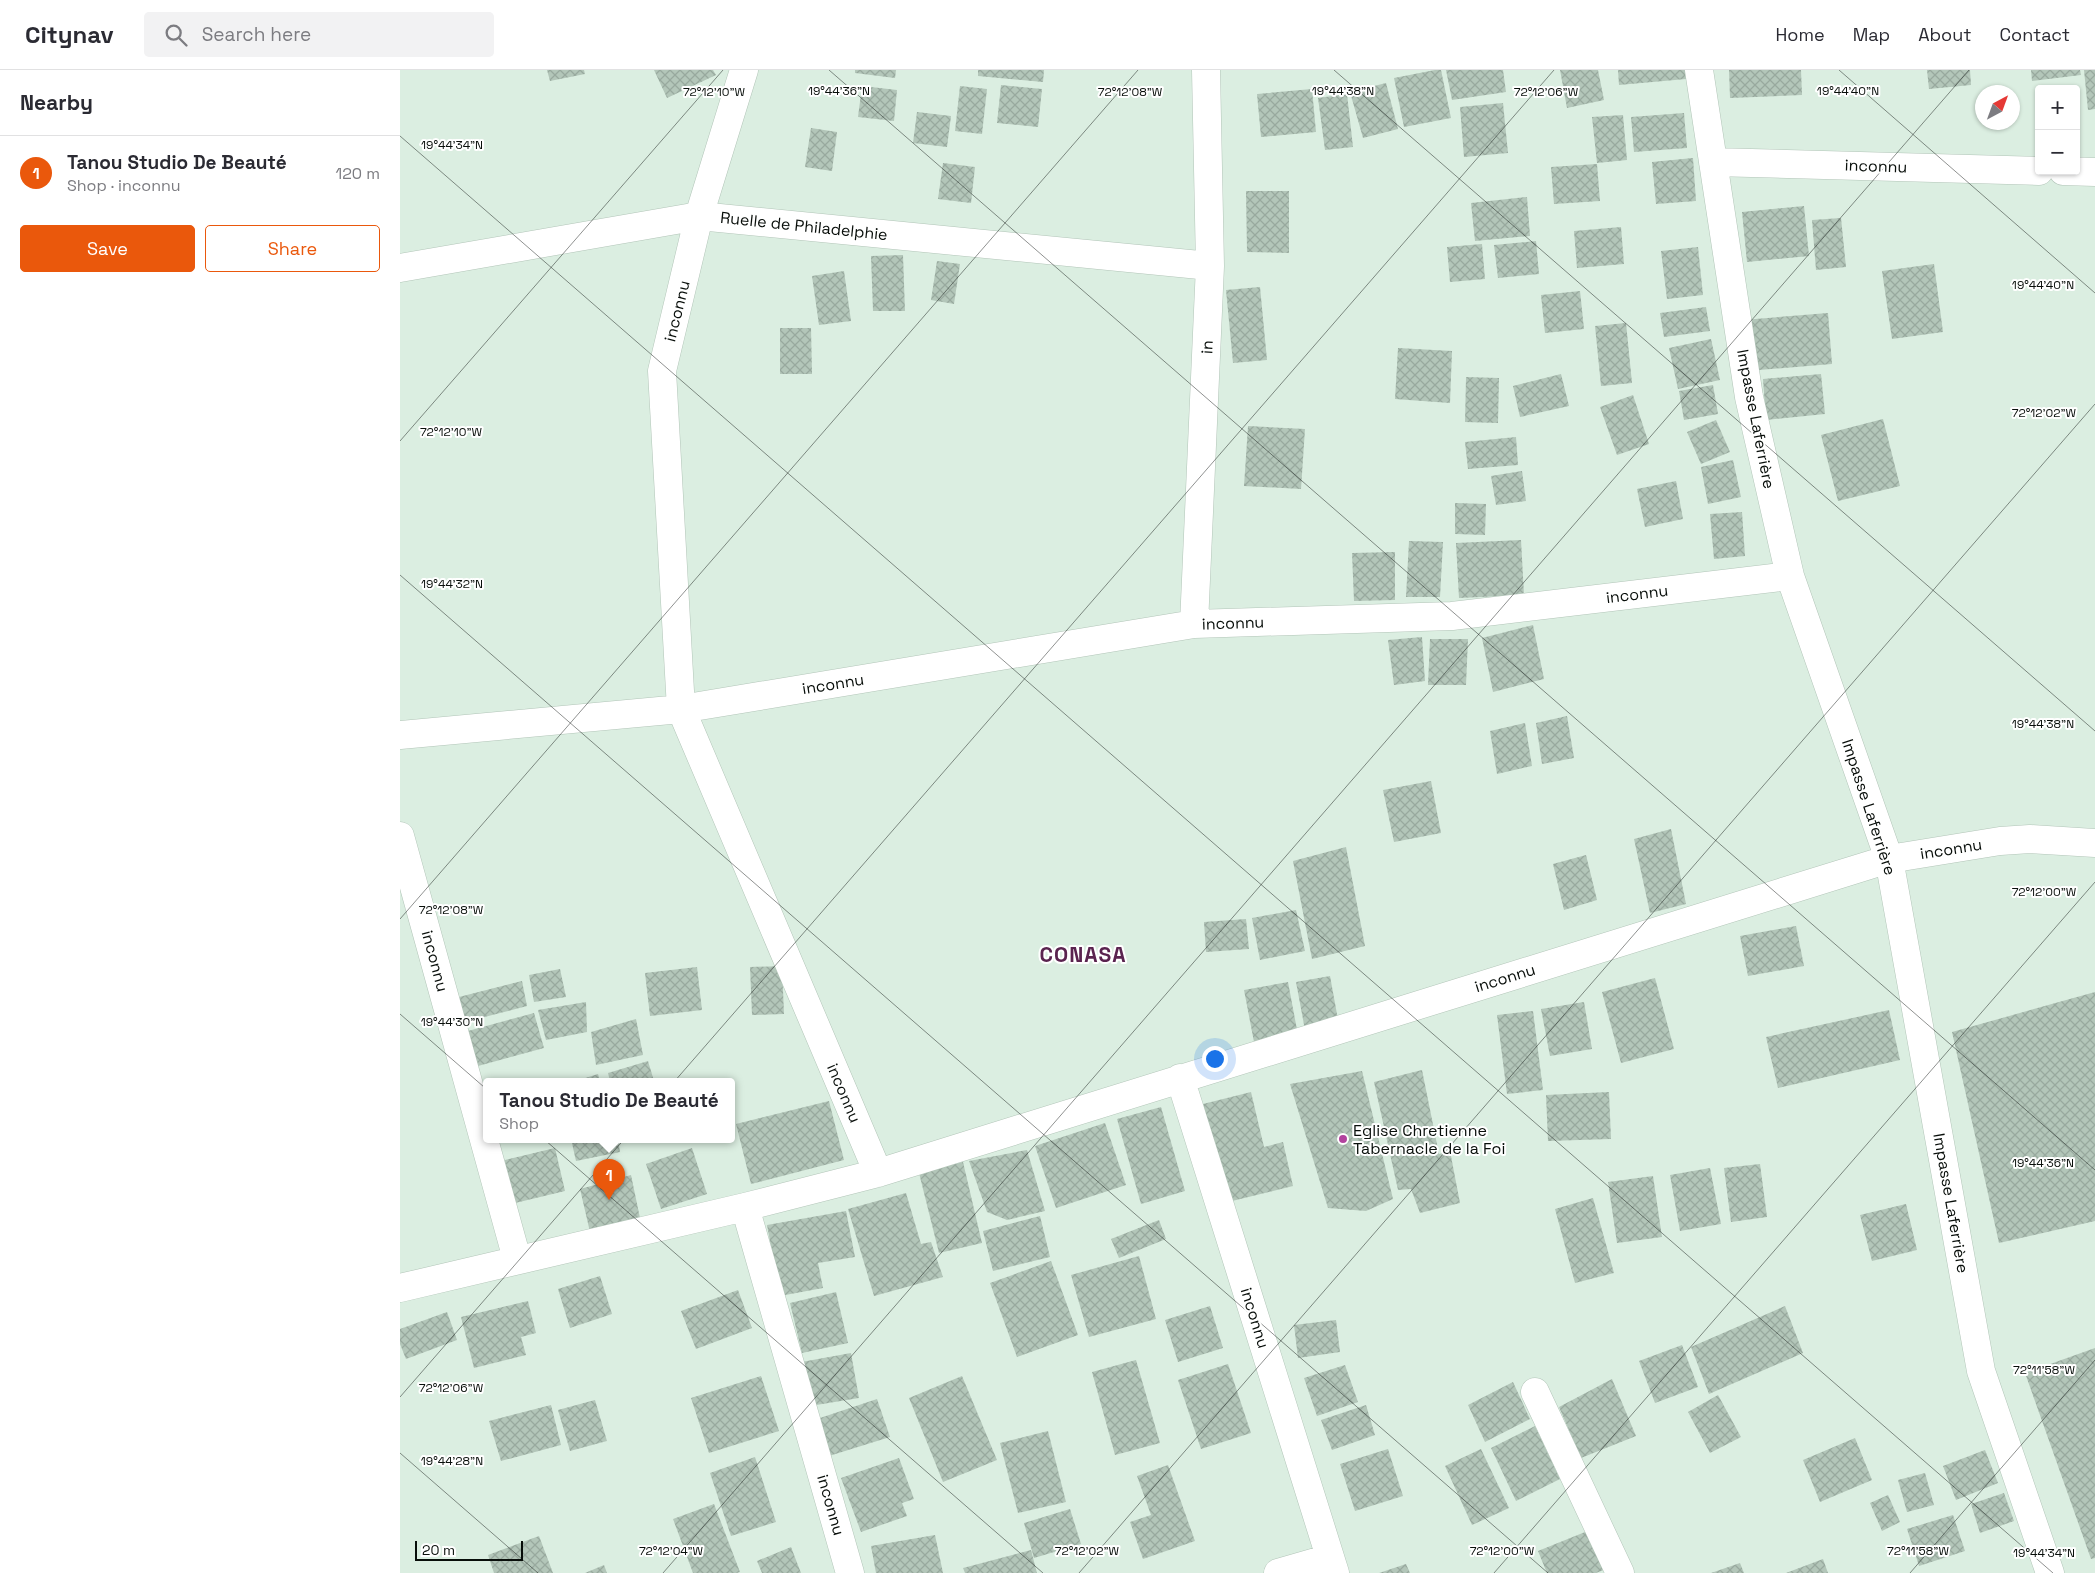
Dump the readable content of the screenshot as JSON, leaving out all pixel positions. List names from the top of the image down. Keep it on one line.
{"streets":{"street":["inconnu","Ruelle de Philadelphie","in","Impasse Laferrière"]},"crossings":[["inconnu","Ruelle de Philadelphie"],["inconnu","in"],["inconnu","Impasse Laferrière"],["Ruelle de Philadelphie","in"]],"districts":["CONASA"],"places":["Eglise Chretienne Tabernacle de la Foi"],"scale_bar":"20 m","north":"top right","page":{"header":"Citynav","search":"Search here","nav":["Home","Map","About","Contact"],"heading":"Nearby","map_buttons":["+","−"],"list":[{"mark":"1","name":"Tanou Studio De Beauté","note":"Shop · inconnu","value":"120 m"}],"buttons":["Save","Share"],"popup":["Tanou Studio De Beauté","Shop"],"pins":"1","scale":"20 m"},"coordinates":["19°44'40\"N","19°44'36\"N","19°44'38\"N","72°12'10\"W","72°12'08\"W","72°12'06\"W","19°44'34\"N","72°12'02\"W","19°44'32\"N","72°12'00\"W","19°44'30\"N","72°11'58\"W","19°44'28\"N","72°12'04\"W"]}
